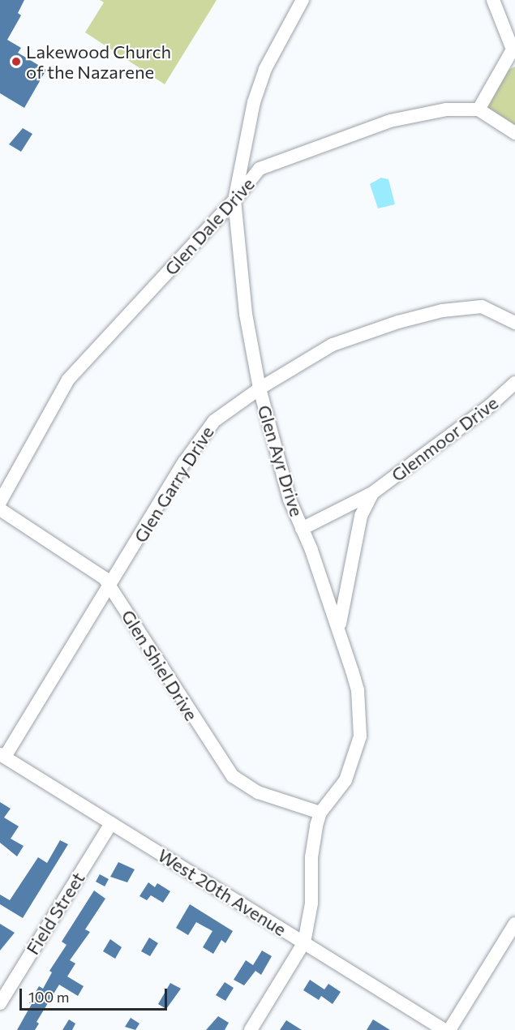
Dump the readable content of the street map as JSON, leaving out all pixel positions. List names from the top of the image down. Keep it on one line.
{"streets":{"street":["Glen Dale Drive","Glenmoor Drive","Glen Ayr Drive","Glen Garry Drive","Glen Shiel Drive","West 20th Avenue","Field Street"]},"crossings":[["Glen Dale Drive","Glen Ayr Drive"],["Glenmoor Drive","Glen Ayr Drive"],["Glen Ayr Drive","Glen Garry Drive"],["Glen Ayr Drive","Glen Shiel Drive"],["Glen Ayr Drive","West 20th Avenue"],["Glen Garry Drive","Glen Shiel Drive"],["Glen Garry Drive","West 20th Avenue"],["West 20th Avenue","Field Street"]],"places":["Lakewood Church of the Nazarene"],"scale_bar":"100 m"}
